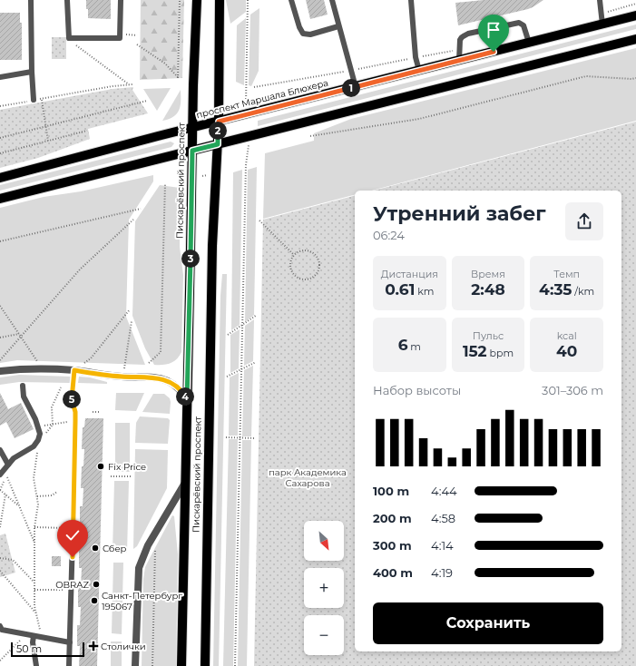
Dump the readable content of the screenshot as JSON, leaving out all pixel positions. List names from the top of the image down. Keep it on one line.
{"streets":{"main road":["проспект Маршала Блюхера","Пискарёвский проспект"]},"crossings":[["проспект Маршала Блюхера","Пискарёвский проспект"]],"parks":["парк Академика Сахарова"],"places":{"other":["Fix Price","Сбер","OBRAZ","Санкт-Петербург 195067"],"health":["Столички"]},"scale_bar":"50 m","north":"bottom right","page":{"pins":["1","2","3","4","5"],"heading":["Утренний забег","06:24"],"stats":[["Дистанция","0.61 km"],["Время","2:48"],["Темп","4:35 /km"],["6 m"],["Пульс","152 bpm"],["kcal","40"]],"chart":["Набор высоты","301–306 m"],"list":[{"name":"100 m","note":"4:44"},{"name":"200 m","note":"4:58"},{"name":"300 m","note":"4:14"},{"name":"400 m","note":"4:19"}],"map_buttons":["+","−"],"buttons":"Сохранить","scale":"50 m"}}
